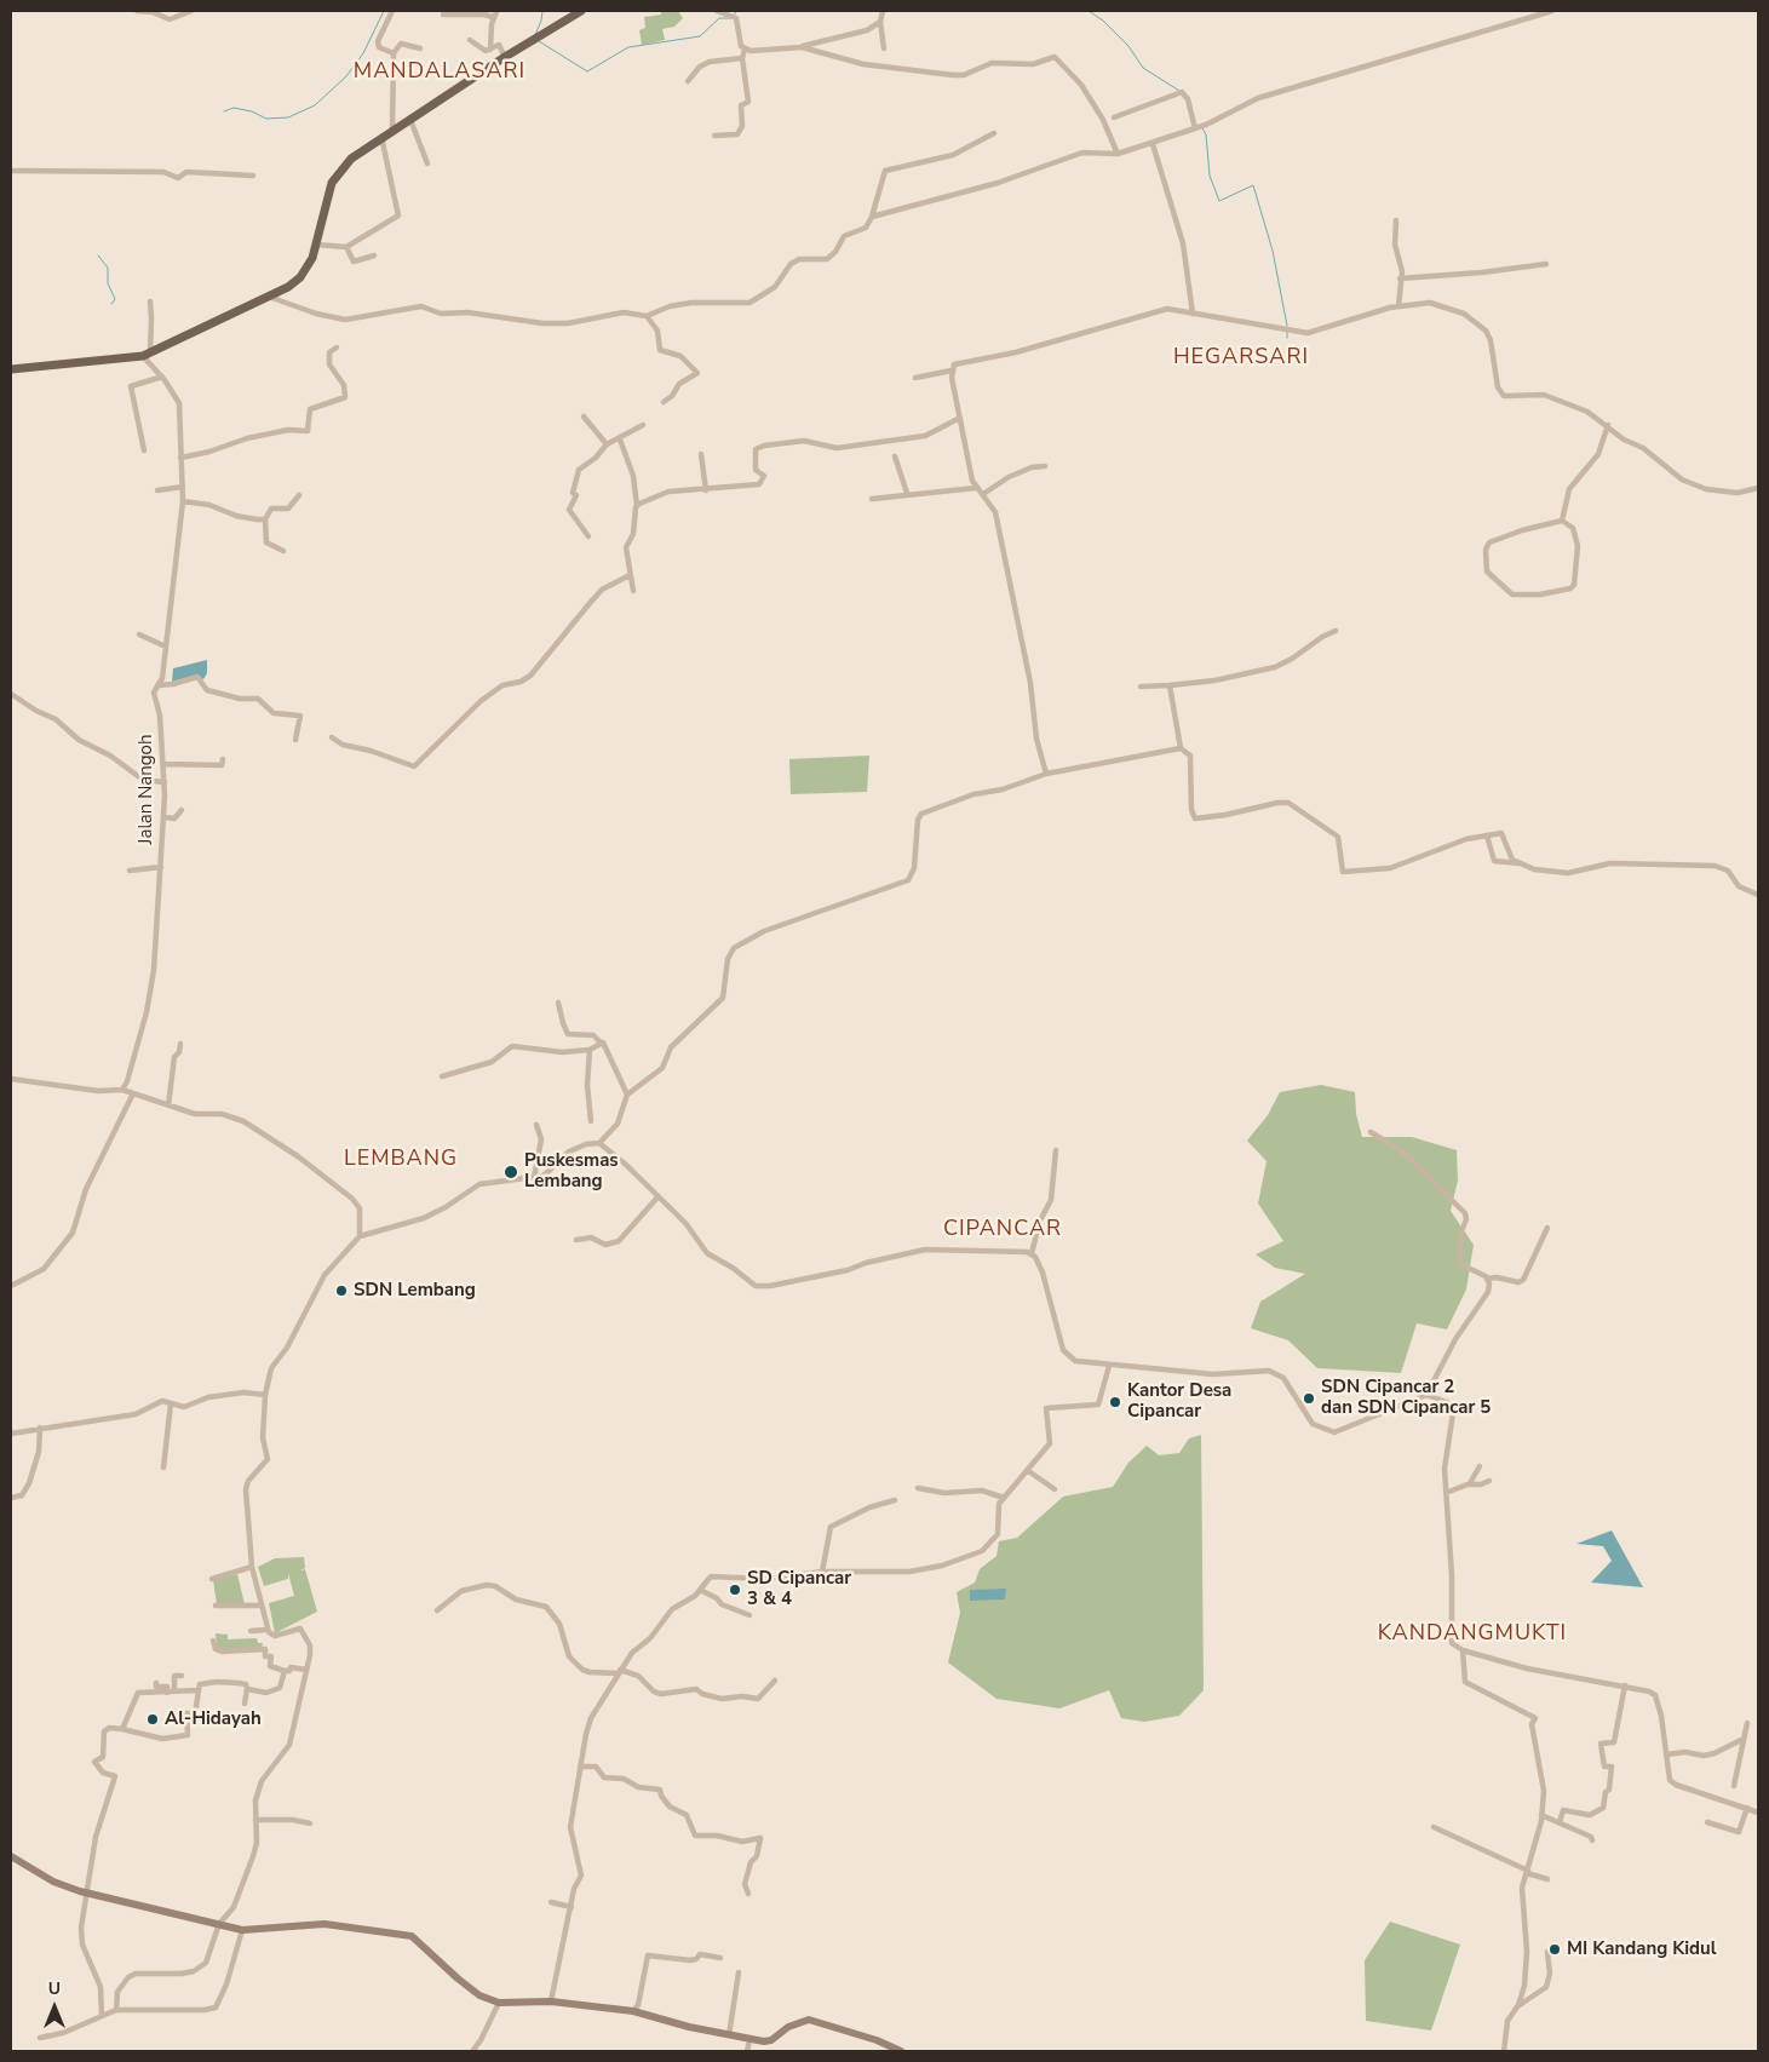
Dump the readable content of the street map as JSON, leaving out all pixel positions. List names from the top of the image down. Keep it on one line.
{"streets":{"street":["Jalan Nangoh"]},"districts":["MANDALASARI","HEGARSARI","LEMBANG","CIPANCAR","KANDANGMUKTI"],"places":["Puskesmas Lembang","SDN Lembang","SDN Cipancar 2 dan SDN Cipancar 5","Kantor Desa Cipancar","SD Cipancar 3 & 4","Al-Hidayah","MI Kandang Kidul"],"north":"top"}
